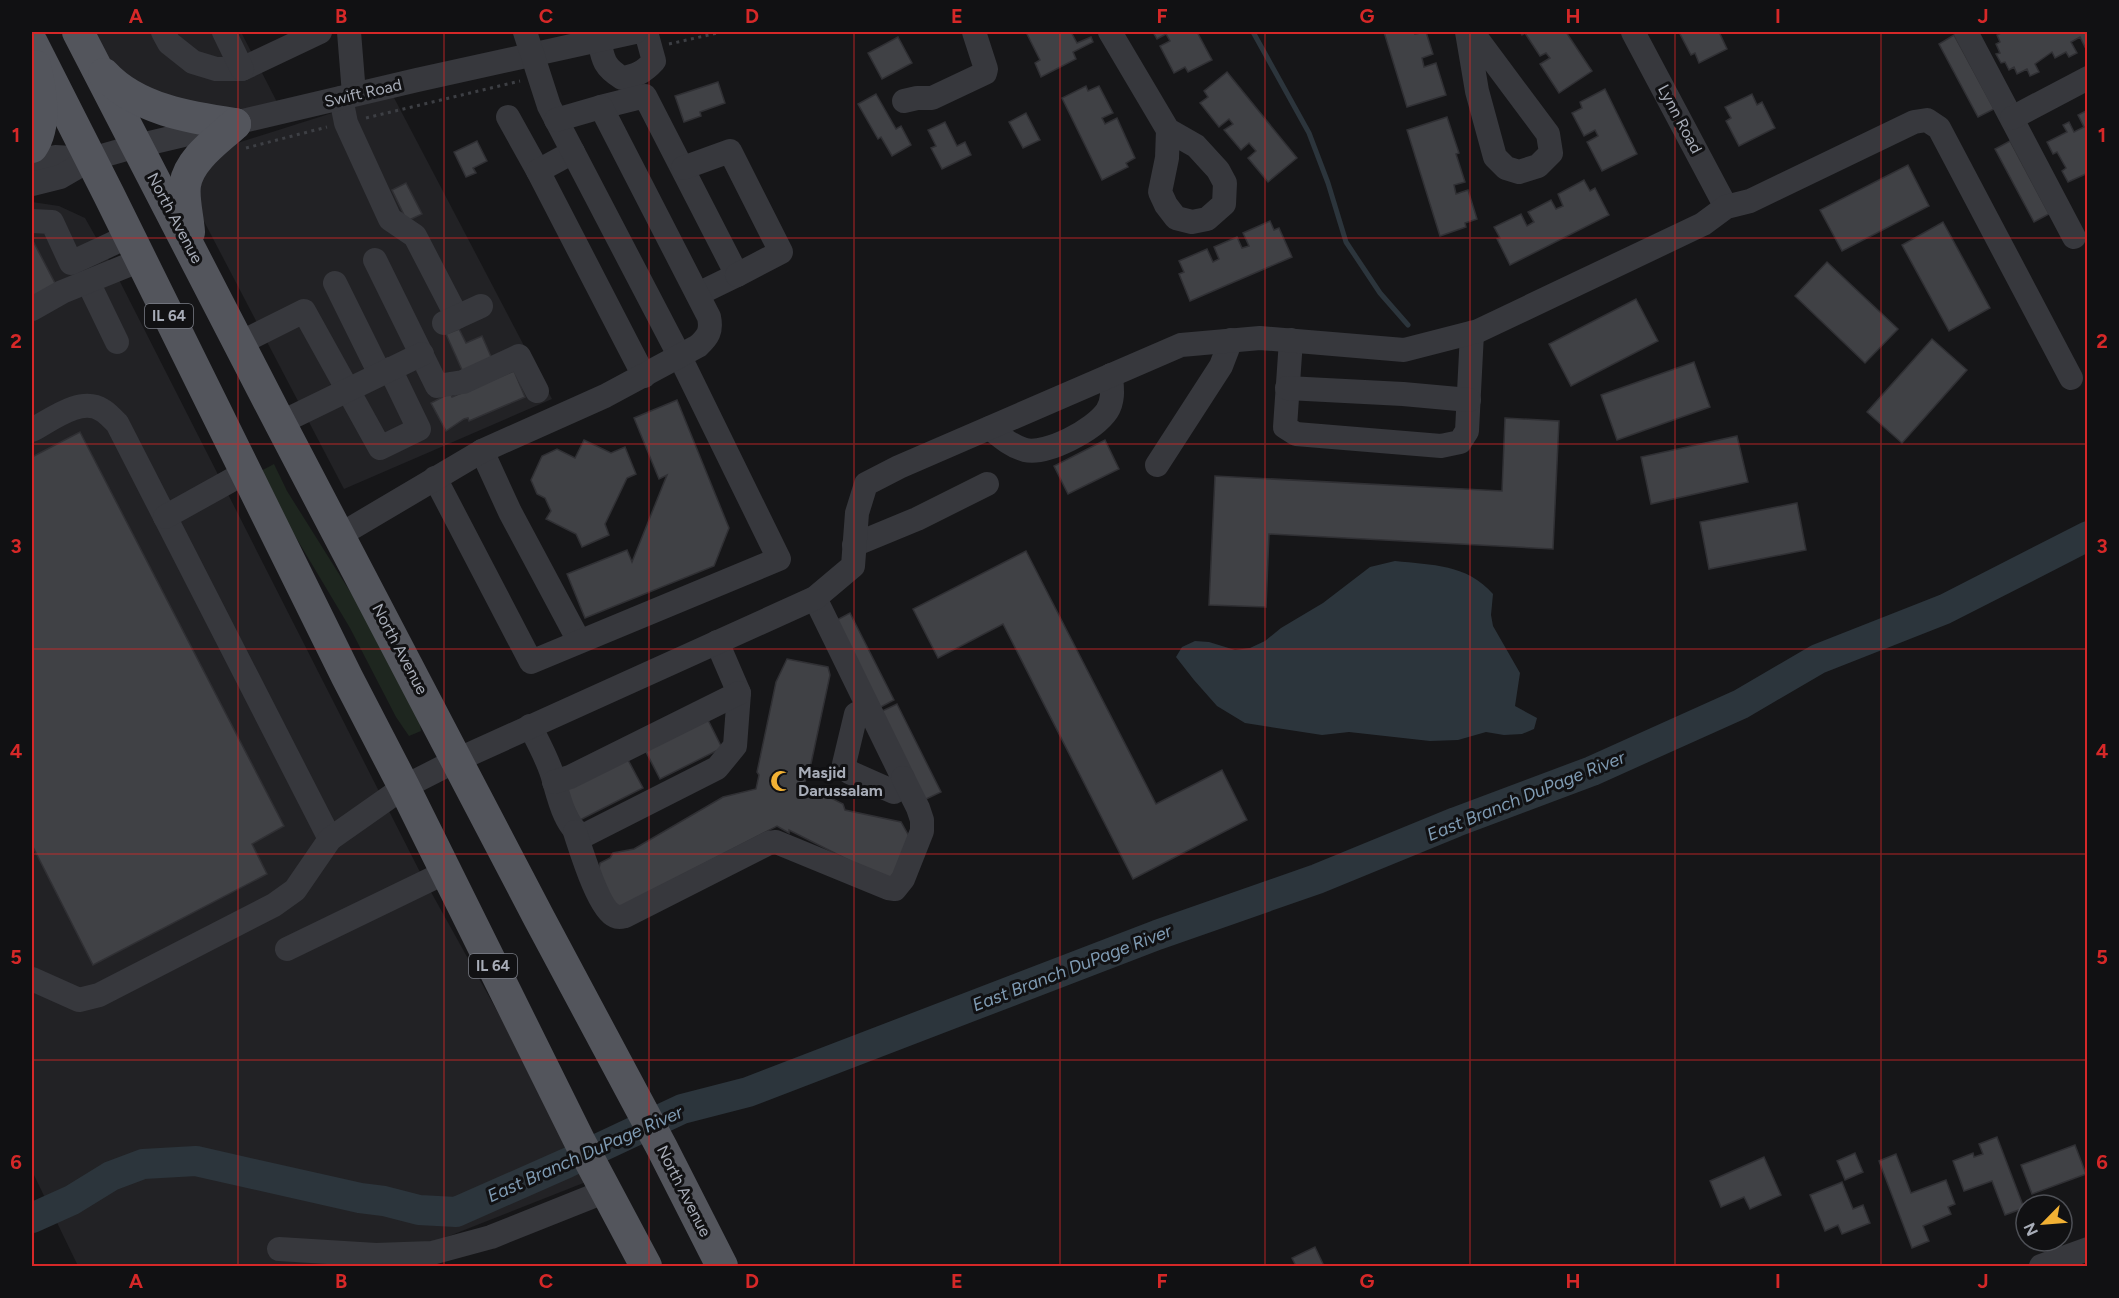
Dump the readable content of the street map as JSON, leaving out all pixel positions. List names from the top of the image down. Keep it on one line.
{"streets":{"main road":["North Avenue","IL 64"],"street":["Swift Road","Lynn Road"]},"crossings":[["Swift Road","North Avenue"],["Swift Road","IL 64"]],"water":["East Branch DuPage River"],"places":{"mosque":["Masjid Darussalam"]},"north":"bottom left","grid":{"columns":["A","B","C","D","E","F","G","H","I","J"],"rows":["1","2","3","4","5","6"]}}
